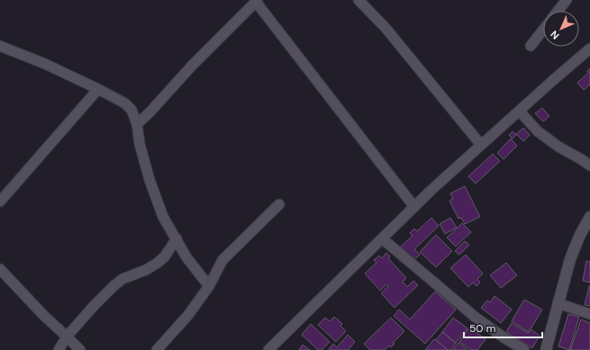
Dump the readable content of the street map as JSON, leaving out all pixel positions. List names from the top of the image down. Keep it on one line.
{"scale_bar":"50 m","north":"bottom left"}
